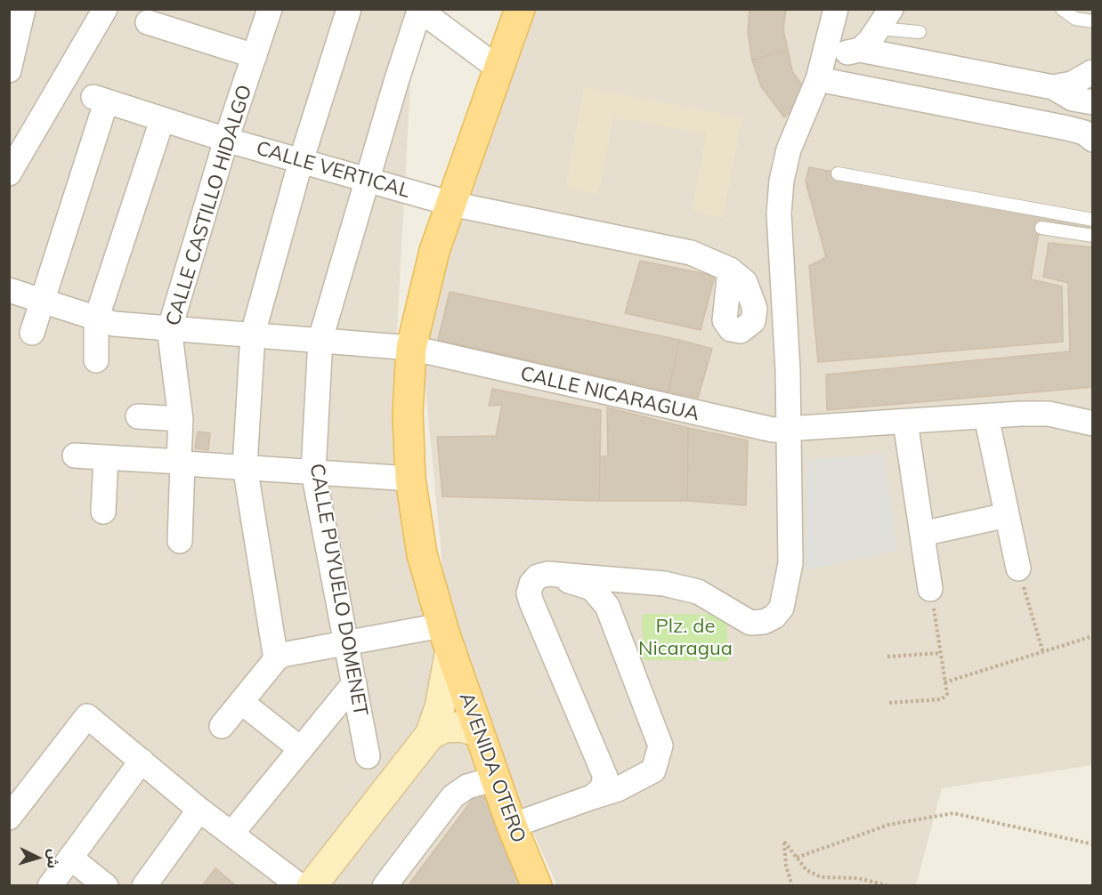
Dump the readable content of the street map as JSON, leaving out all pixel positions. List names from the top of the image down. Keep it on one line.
{"streets":{"main road":["AVENIDA OTERO"],"street":["CALLE VERTICAL","CALLE CASTILLO HIDALGO","CALLE NICARAGUA","CALLE PUYUELO DOMENET"]},"crossings":[["CALLE VERTICAL","CALLE CASTILLO HIDALGO"],["CALLE VERTICAL","CALLE NICARAGUA"],["CALLE VERTICAL","CALLE PUYUELO DOMENET"],["CALLE VERTICAL","AVENIDA OTERO"],["CALLE CASTILLO HIDALGO","CALLE NICARAGUA"],["CALLE NICARAGUA","CALLE PUYUELO DOMENET"],["CALLE NICARAGUA","AVENIDA OTERO"]],"parks":["Plz. de Nicaragua"],"north":"right"}
